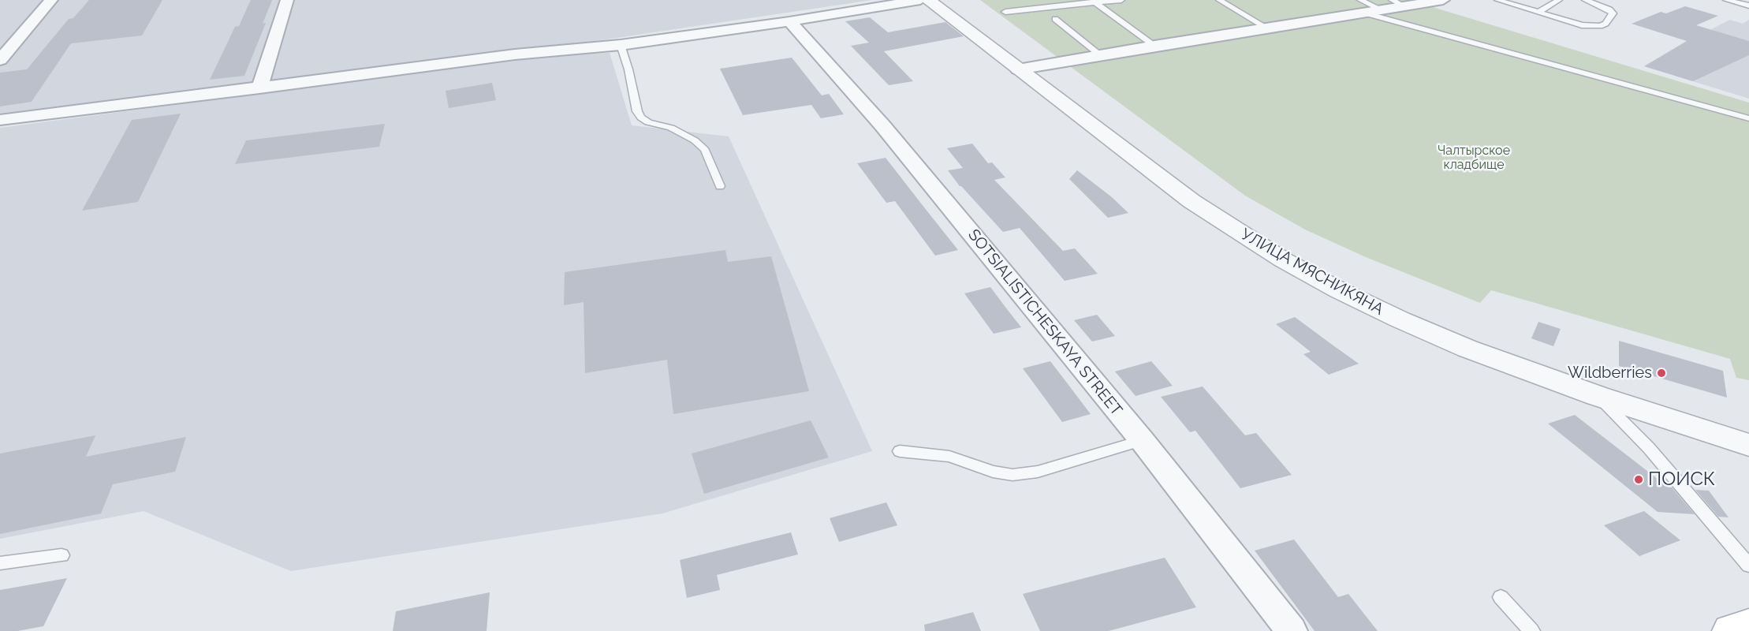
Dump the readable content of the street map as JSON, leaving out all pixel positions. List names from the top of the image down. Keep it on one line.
{"streets":{"street":["УЛИЦА МЯСНИКЯНА","SOTSIALISTICHESKAYA STREET"]},"parks":["Чалтырское кладбище"],"places":["Wildberries","ПОИСК"]}
